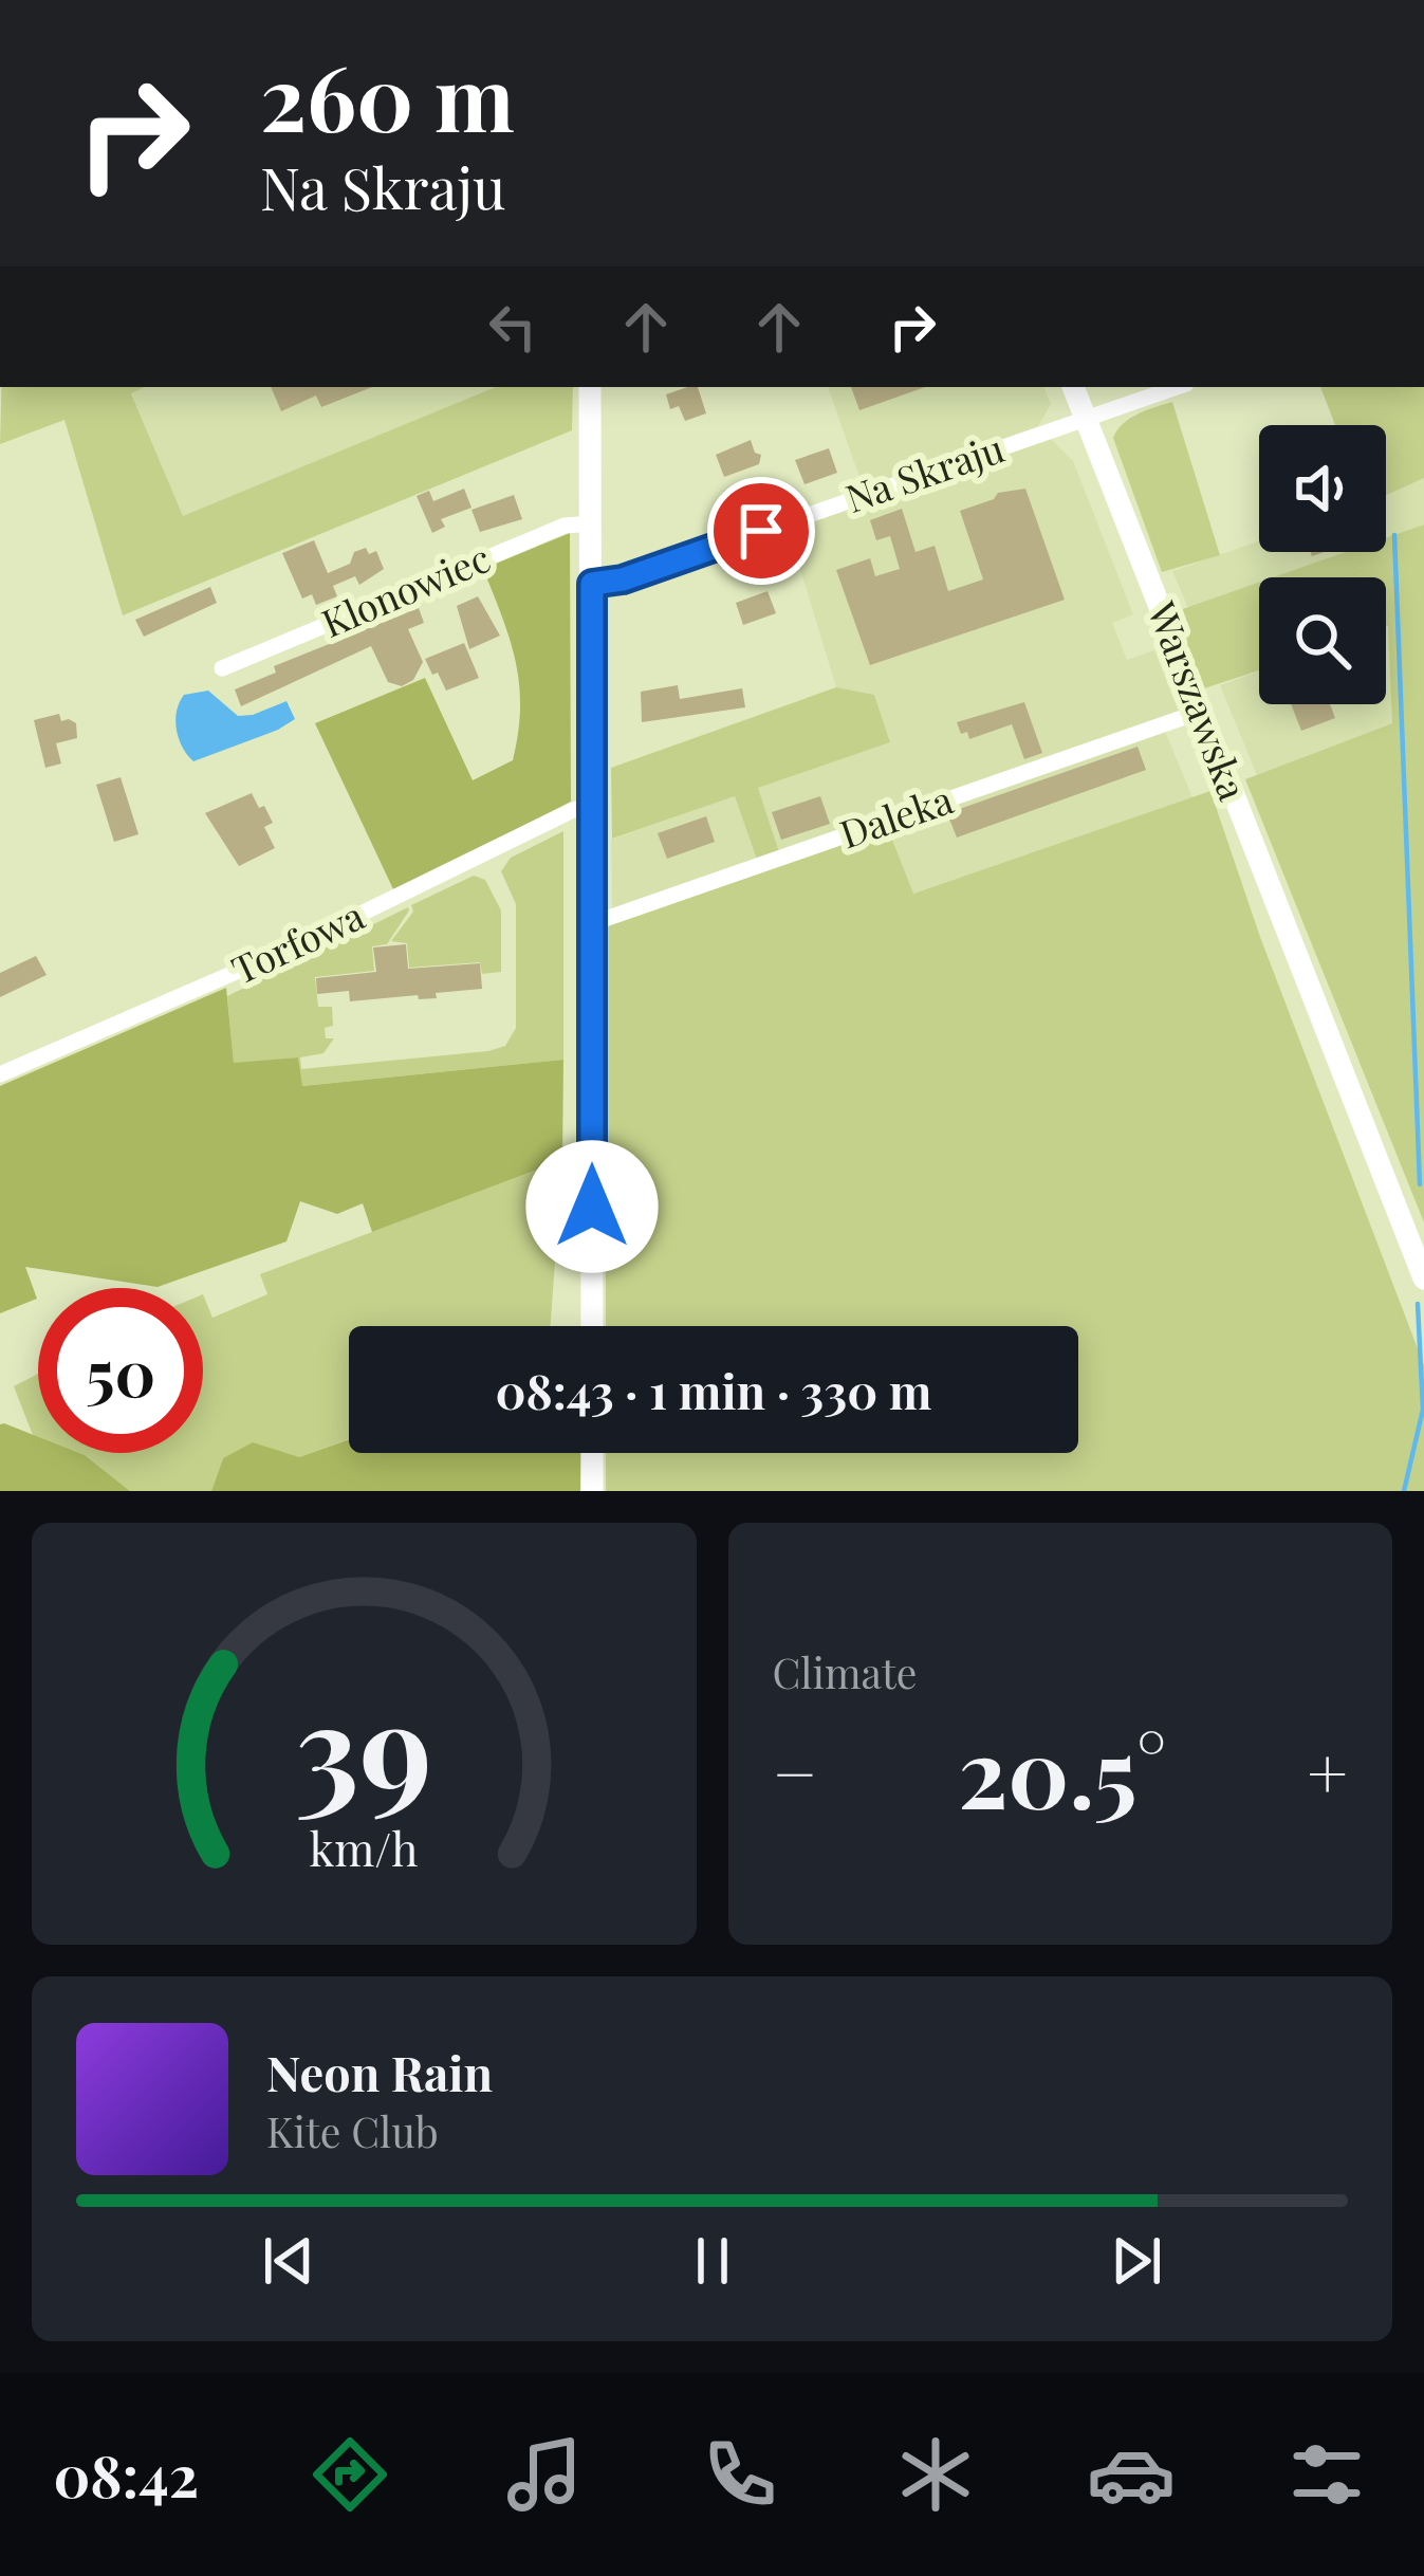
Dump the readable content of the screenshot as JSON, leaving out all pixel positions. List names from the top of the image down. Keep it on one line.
{"streets":{"main road":["Warszawska"],"street":["Na Skraju","Klonowiec","Daleka","Torfowa"]},"crossings":[["Na Skraju","Warszawska"],["Warszawska","Daleka"]],"page":{"turn":["260 m","Na Skraju"],"limit":"50","trip":"08:43 · 1 min · 330 m","tile":"Climate","heat":["−","20.5°","+"],"song":["Neon Rain","Kite Club"],"tabs":"08:42","gauge":["39","km/h"]}}
